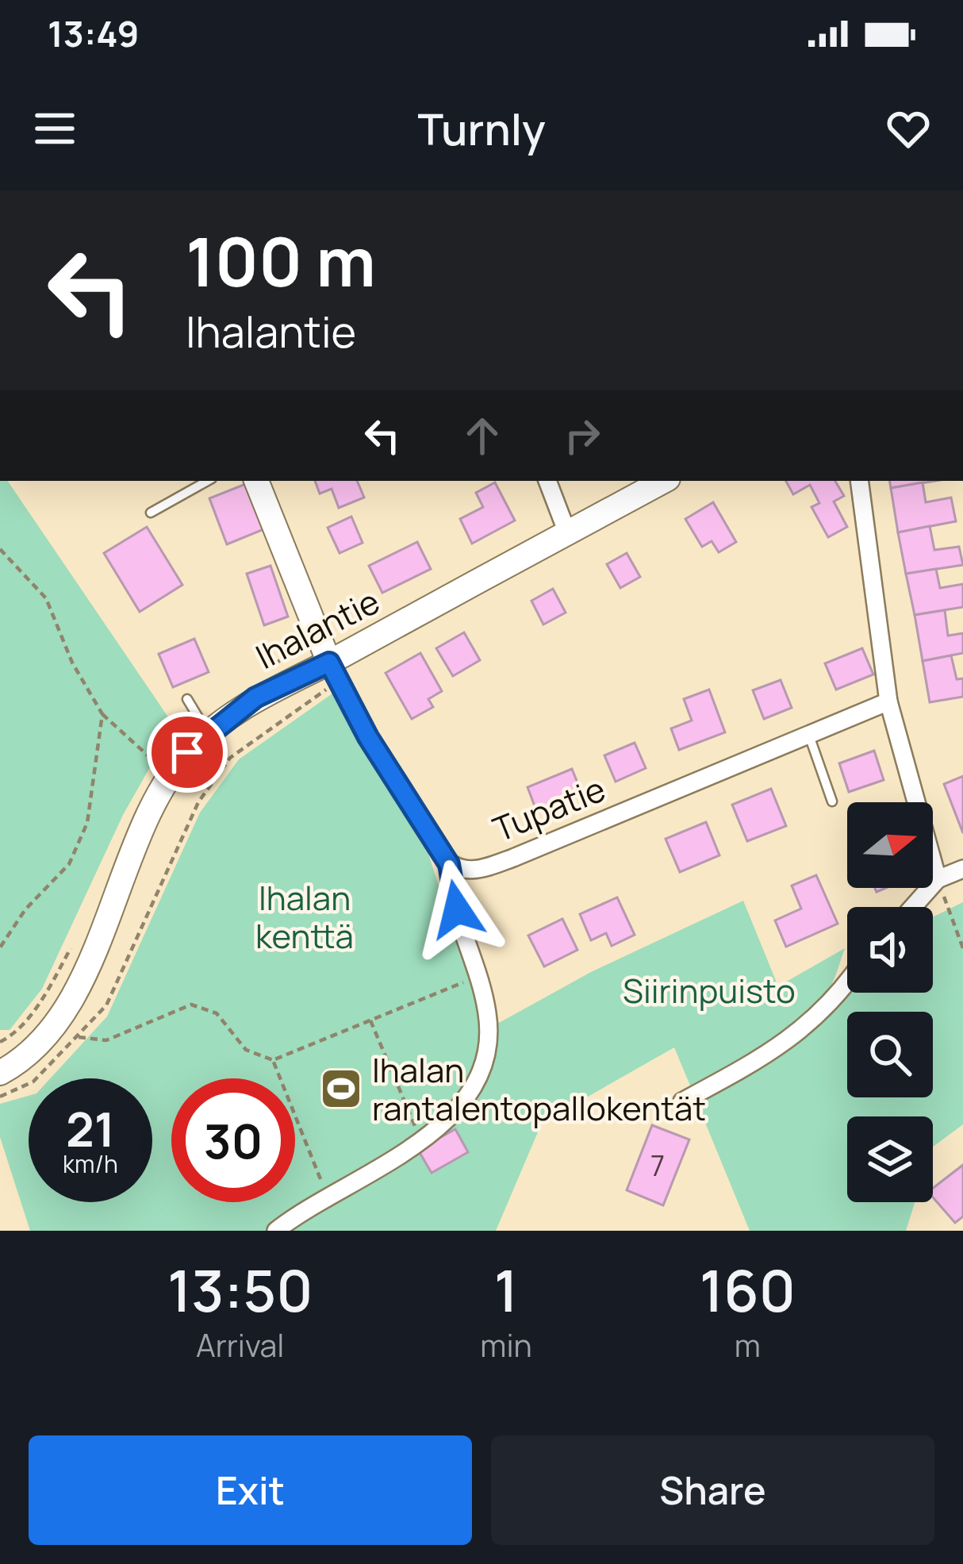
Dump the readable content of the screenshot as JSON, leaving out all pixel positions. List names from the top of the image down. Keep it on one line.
{"streets":{"street":["Ihalantie","Tupatie"]},"parks":["Ihalan kenttä","Siirinpuisto"],"places":{"sports":["Ihalan rantalentopallokentät"]},"house_numbers":["7"],"north":"right","page":{"status":"13:49","header":"Turnly","turn":["100 m","Ihalantie"],"speed":"21 km/h","limit":"30","eta":["13:50","Arrival","1","min","160","m"],"buttons":["Exit","Share"]}}
